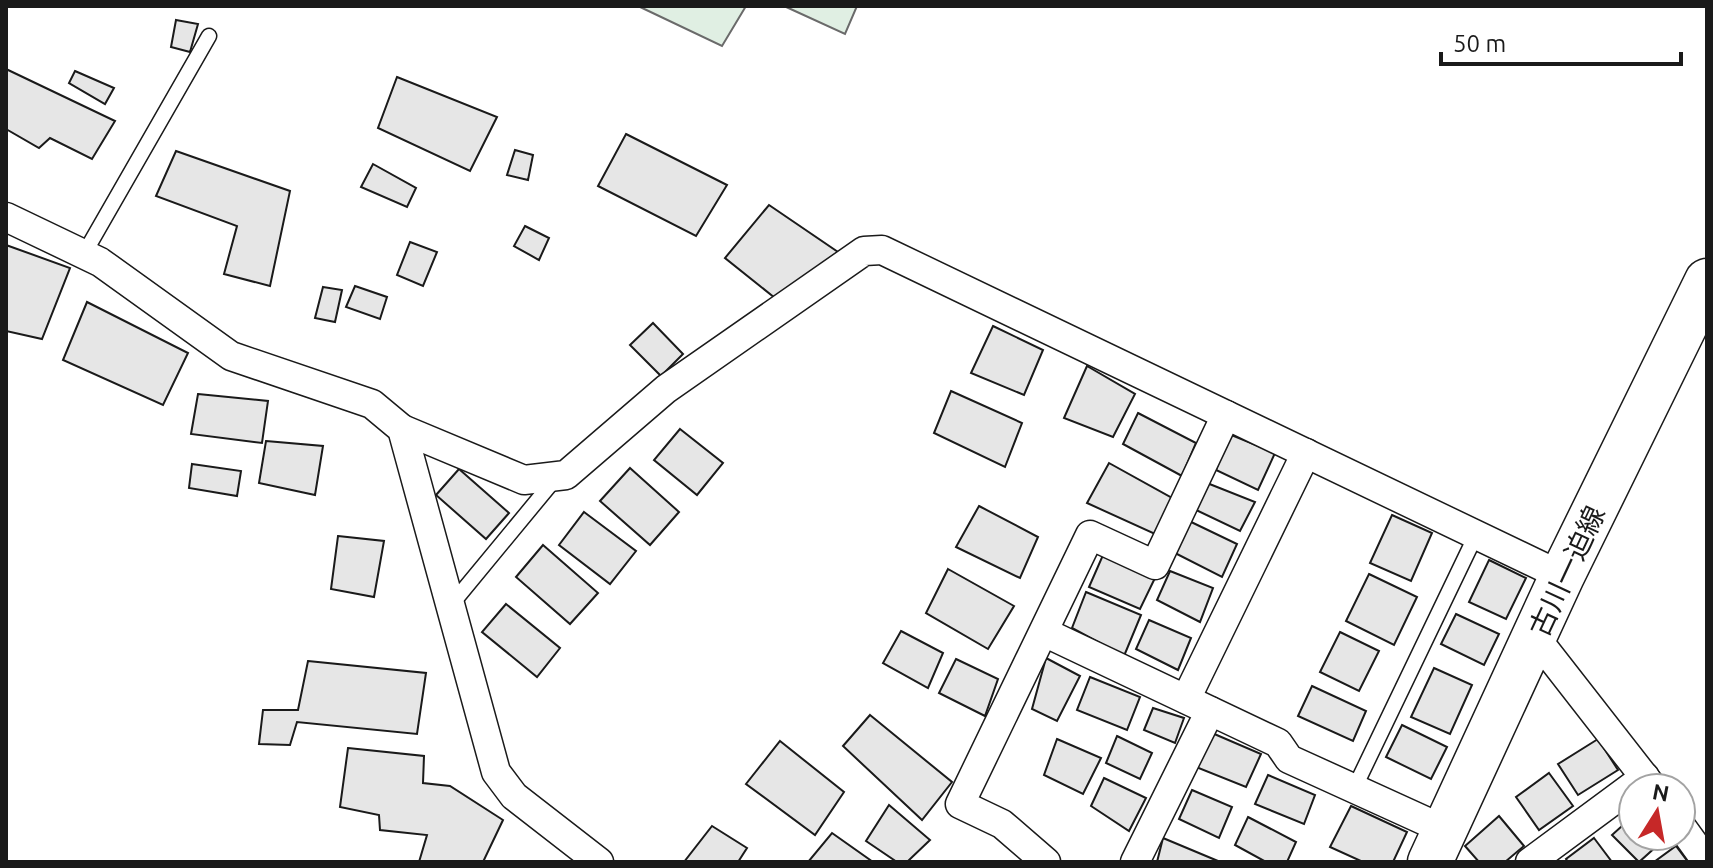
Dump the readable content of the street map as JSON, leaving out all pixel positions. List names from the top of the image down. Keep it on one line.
{"streets":{"main road":["古川一迫線"]},"scale_bar":"50 m","north":"top"}
